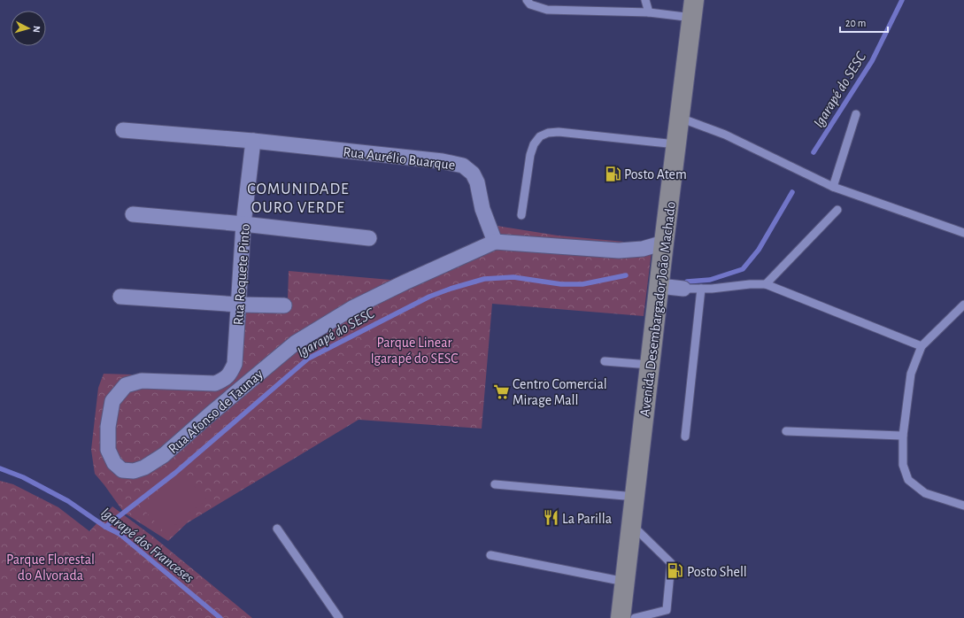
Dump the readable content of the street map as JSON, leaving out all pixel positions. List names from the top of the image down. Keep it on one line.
{"streets":{"main road":["Avenida Desembargador João Machado"],"street":["Rua Aurélio Buarque","Rua Roquete Pinto","Rua Afonso de Taunay"]},"crossings":[["Rua Aurélio Buarque","Rua Roquete Pinto"],["Rua Aurélio Buarque","Rua Afonso de Taunay"],["Rua Roquete Pinto","Rua Afonso de Taunay"]],"districts":["COMUNIDADE OURO VERDE"],"water":["Igarapé do SESC","Igarapé dos Franceses"],"parks":["Parque Linear Igarapé do SESC","Parque Florestal do Alvorada"],"places":{"fuel station":["Posto Atem","Posto Shell"],"supermarket":["Centro Comercial Mirage Mall"],"restaurant":["La Parilla"]},"scale_bar":"20 m","north":"right"}
